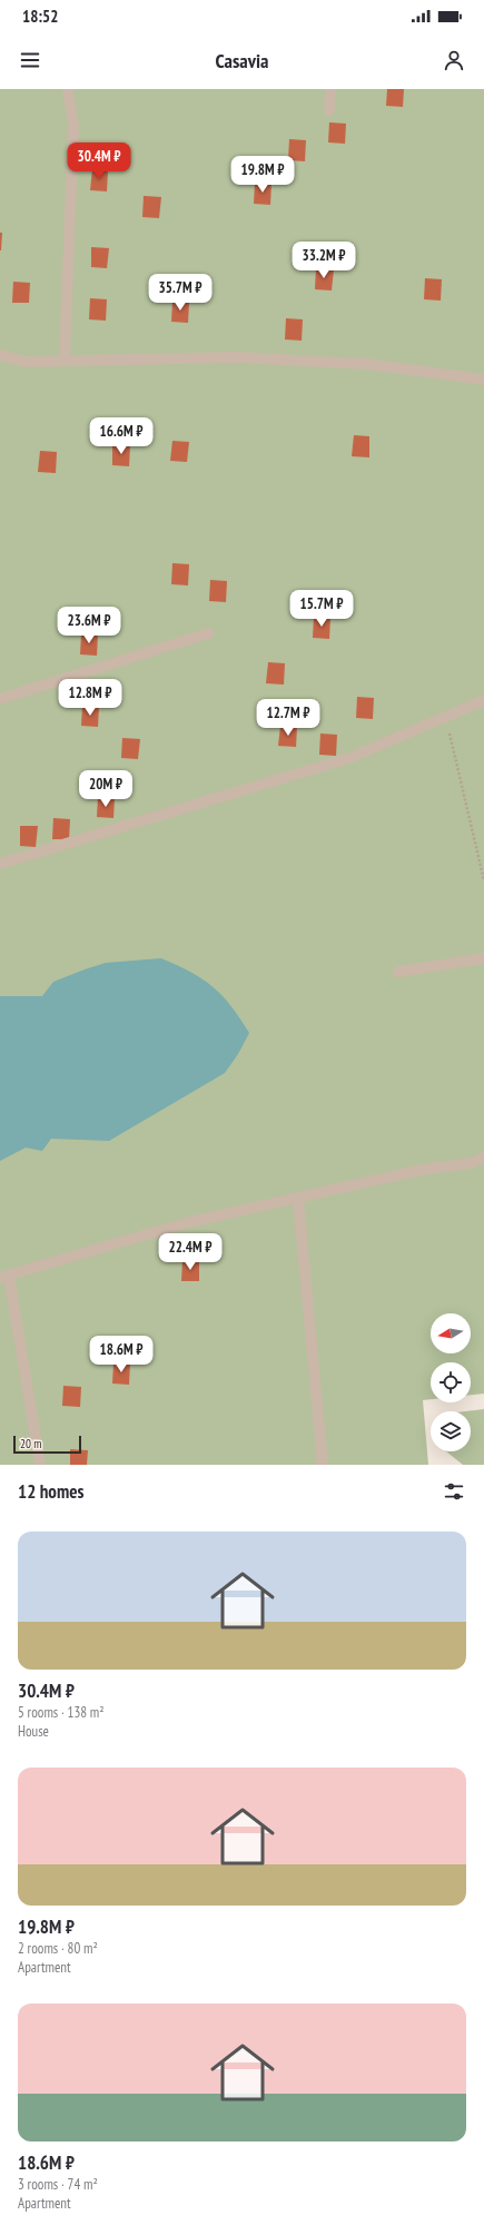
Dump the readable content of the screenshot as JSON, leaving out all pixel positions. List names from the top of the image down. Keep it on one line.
{"scale_bar":"20 m","north":"left","page":{"status":"18:52","header":"Casavia","price":["30.4M ₽","19.8M ₽","33.2M ₽","35.7M ₽","16.6M ₽","15.7M ₽","23.6M ₽","12.8M ₽","12.7M ₽","20M ₽","22.4M ₽","18.6M ₽"],"scale":"20 m","heading":"12 homes","list":[{"name":"30.4M ₽","note":"5 rooms · 138 m² · House"},{"name":"19.8M ₽","note":"2 rooms · 80 m² · Apartment"},{"name":"18.6M ₽","note":"3 rooms · 74 m² · Apartment"}]}}
